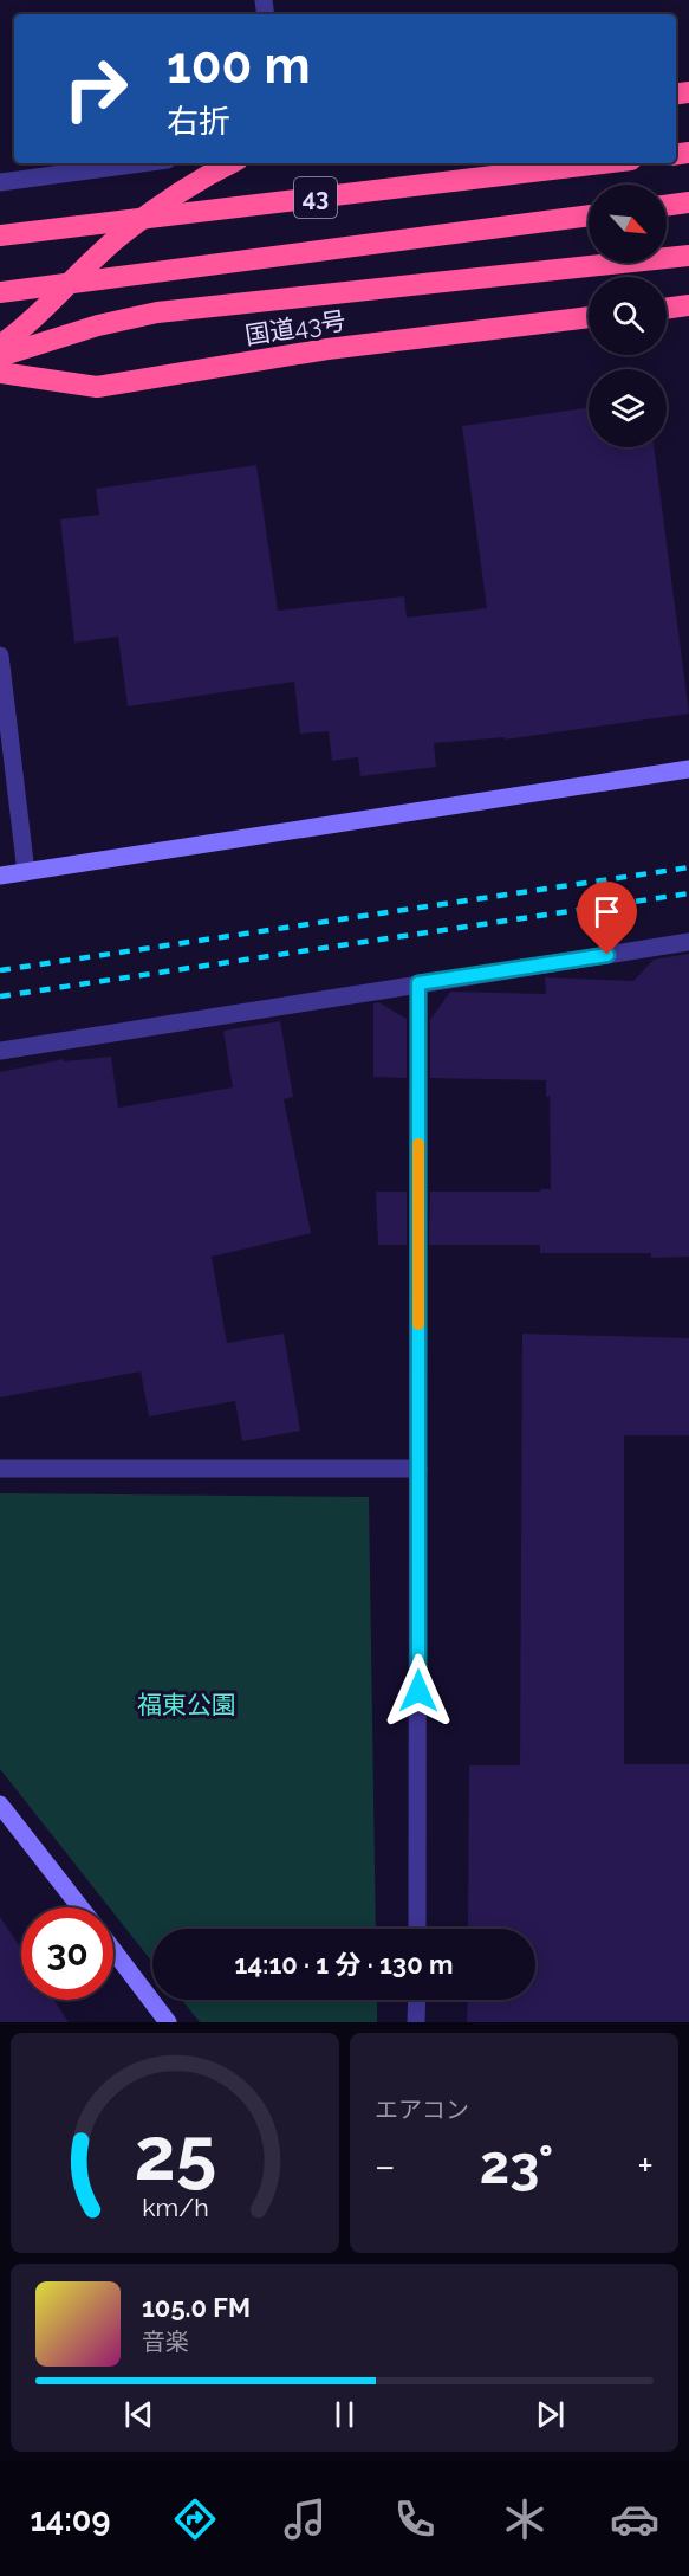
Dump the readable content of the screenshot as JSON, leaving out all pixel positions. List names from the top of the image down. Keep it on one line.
{"streets":{"highway":["43","国道43号"]},"parks":["福東公園"],"north":"bottom right","page":{"turn":["100 m","右折"],"limit":"30","trip":"14:10 · 1 分 · 130 m","tile":"エアコン","heat":["−","23°","+"],"song":["105.0 FM","音楽"],"tabs":"14:09","gauge":["25","km/h"]}}
